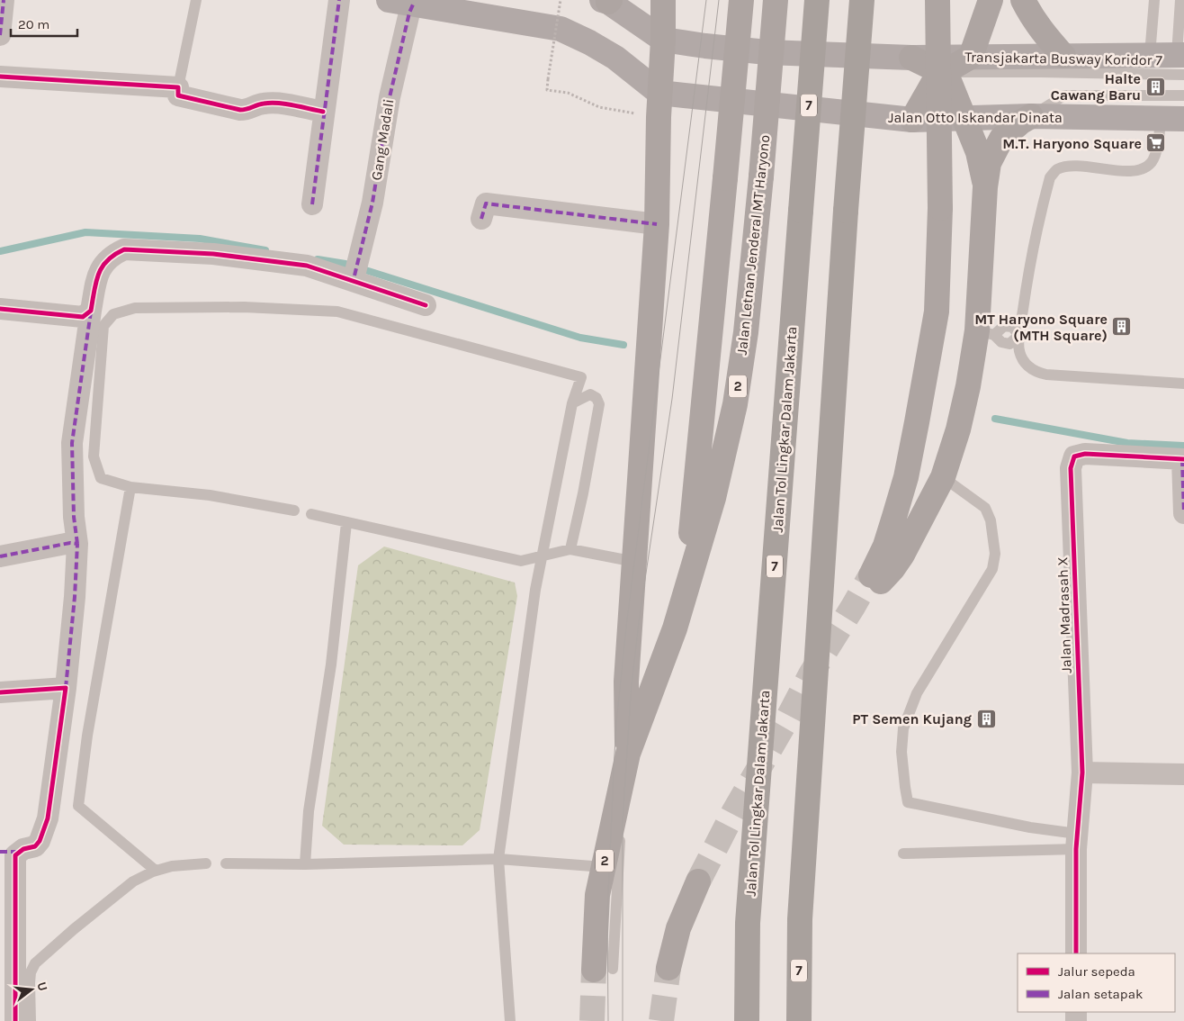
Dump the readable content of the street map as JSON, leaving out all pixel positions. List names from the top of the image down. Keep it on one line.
{"streets":{"highway":["7","Jalan Letnan Jenderal MT Haryono","2","Jalan Tol Lingkar Dalam Jakarta"],"main road":["Jalan Otto Iskandar Dinata"],"street":["Gang Madali","Jalan Madrasah X"],"lane":["Transjakarta Busway Koridor 7"]},"places":{"building":["Halte Cawang Baru","MT Haryono Square (MTH Square)","PT Semen Kujang"],"supermarket":["M.T. Haryono Square"]},"legend":["Jalur sepeda","Jalan setapak"],"scale_bar":"20 m","north":"right"}
